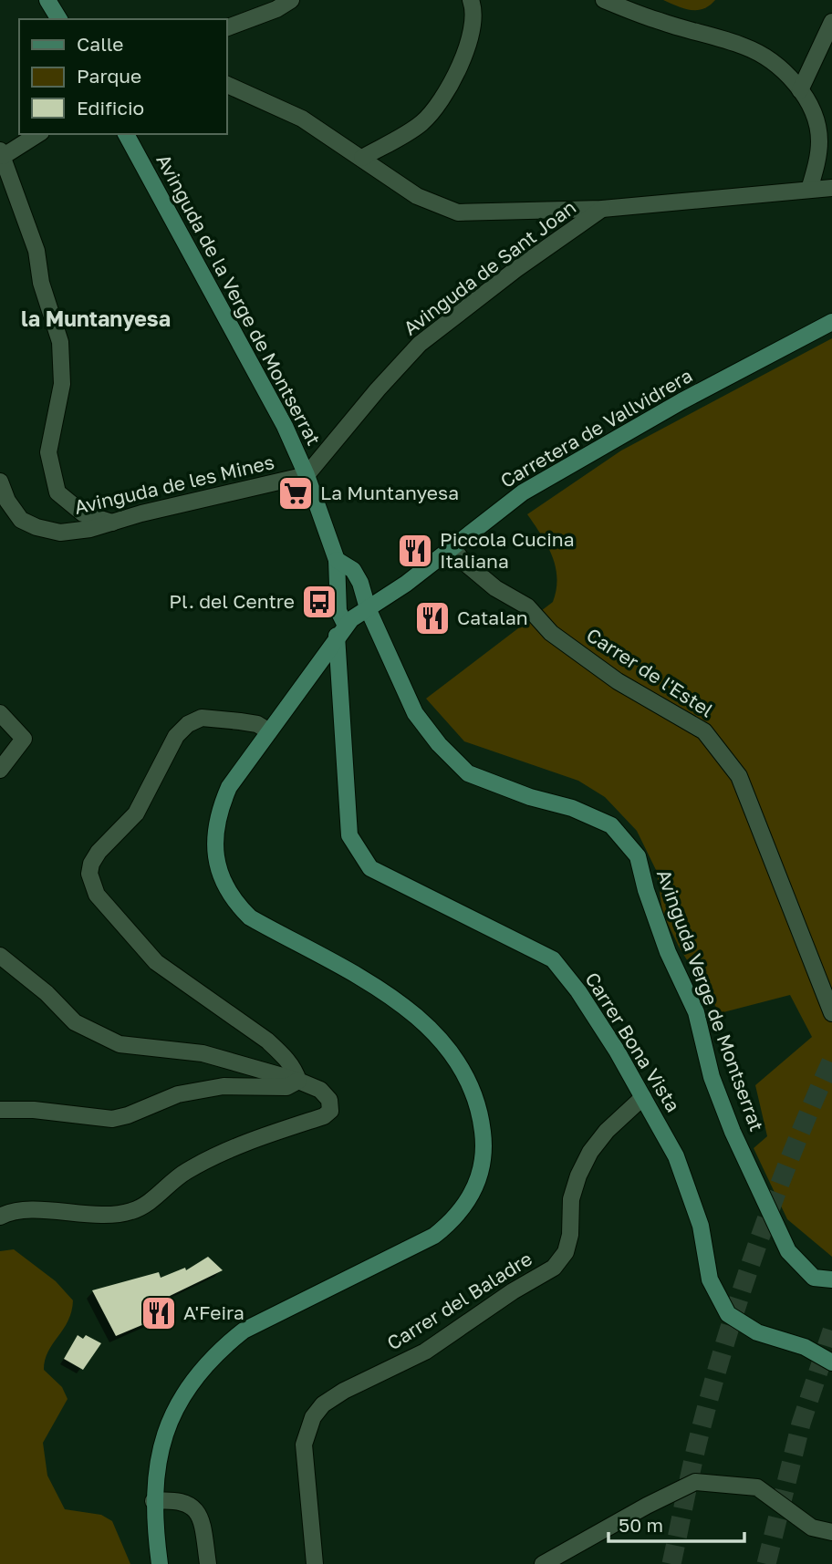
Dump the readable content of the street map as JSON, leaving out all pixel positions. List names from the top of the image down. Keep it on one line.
{"streets":{"street":["Avinguda de Sant Joan","Avinguda de la Verge de Montserrat","Carretera de Vallvidrera","Avinguda de les Mines","Carrer de l'Estel","Avinguda Verge de Montserrat","Carrer Bona Vista","Carrer del Baladre"]},"crossings":[["Avinguda de Sant Joan","Avinguda de la Verge de Montserrat"],["Avinguda de Sant Joan","Avinguda de les Mines"],["Avinguda de la Verge de Montserrat","Avinguda de les Mines"],["Avinguda de la Verge de Montserrat","Avinguda Verge de Montserrat"],["Avinguda de la Verge de Montserrat","Carrer Bona Vista"],["Carretera de Vallvidrera","Carrer de l'Estel"],["Carretera de Vallvidrera","Avinguda Verge de Montserrat"],["Avinguda Verge de Montserrat","Carrer Bona Vista"],["Carrer Bona Vista","Carrer del Baladre"]],"districts":["la Muntanyesa"],"places":{"supermarket":["La Muntanyesa"],"restaurant":["Piccola Cucina Italiana","Catalan","A'Feira"],"bus stop":["Pl. del Centre"]},"legend":["Calle","Parque","Edificio"],"scale_bar":"50 m"}
